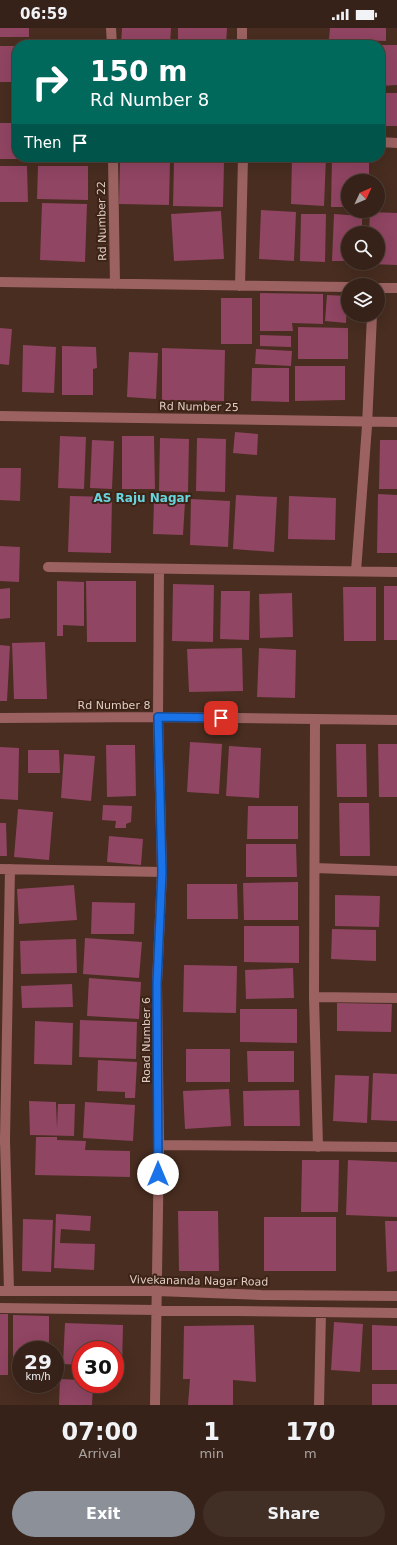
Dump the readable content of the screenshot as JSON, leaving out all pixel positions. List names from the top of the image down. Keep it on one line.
{"streets":{"street":["Rd Number 22","Rd Number 25","Rd Number 8","Road Number 6","Vivekananda Nagar Road"]},"crossings":[["Rd Number 8","Road Number 6"],["Road Number 6","Vivekananda Nagar Road"]],"districts":["AS Raju Nagar"],"north":"top right","page":{"status":"06:59","turn":["150 m","Rd Number 8"],"then":"Then","speed":"29 km/h","limit":"30","eta":["07:00","Arrival","1","min","170","m"],"buttons":["Exit","Share"]}}
